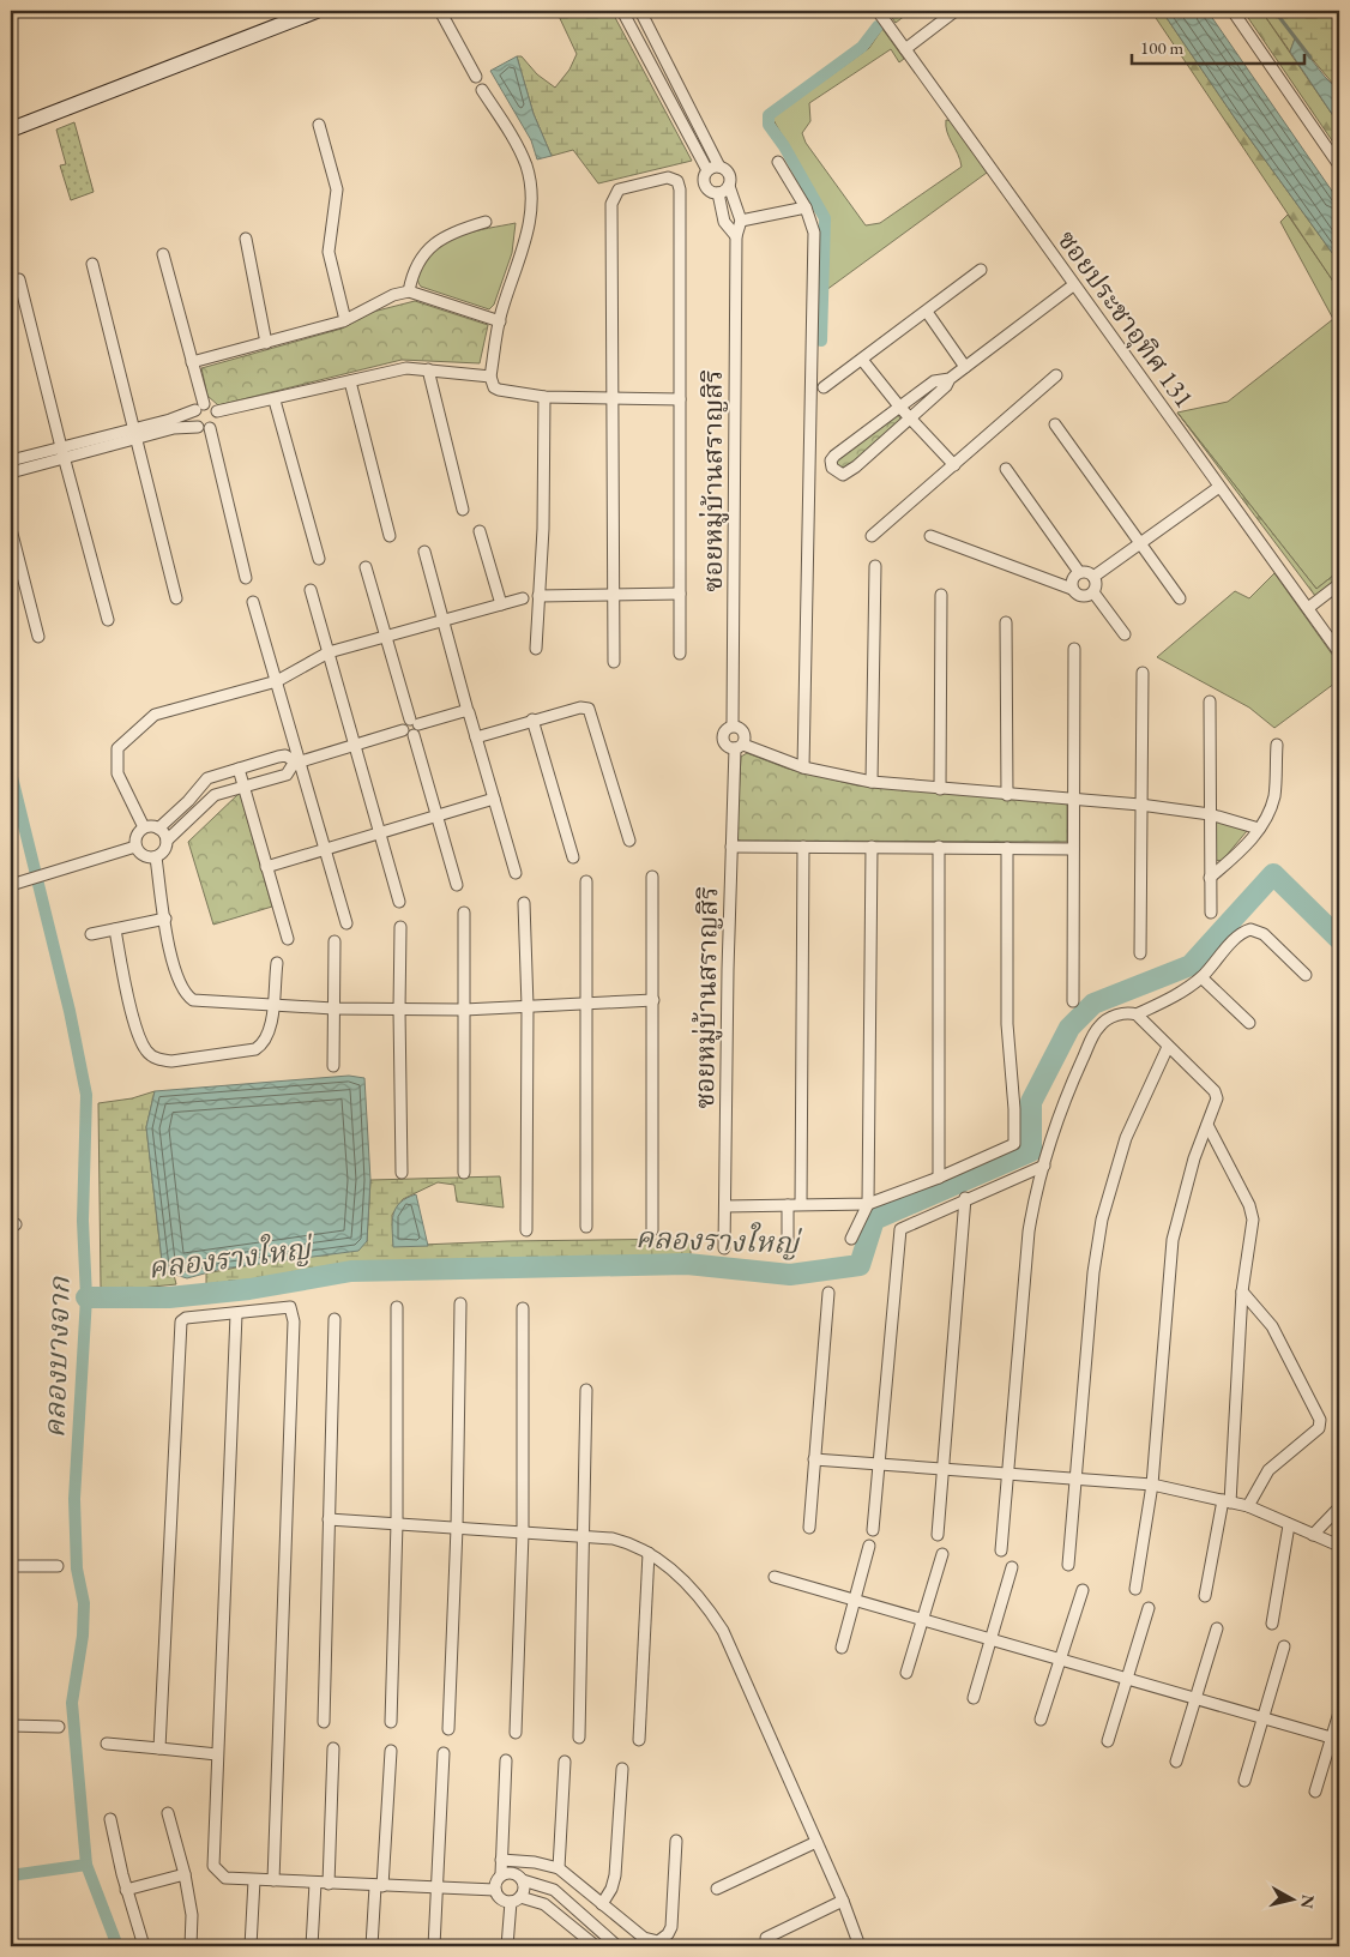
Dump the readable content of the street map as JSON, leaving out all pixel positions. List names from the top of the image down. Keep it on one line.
{"streets":{"street":["ซอยประชาอุทิศ 131","ซอยหมู่บ้านสราญสิริ"]},"water":["คลองรางใหญ่","คลองบางจาก"],"scale_bar":"100 m","north":"right"}
